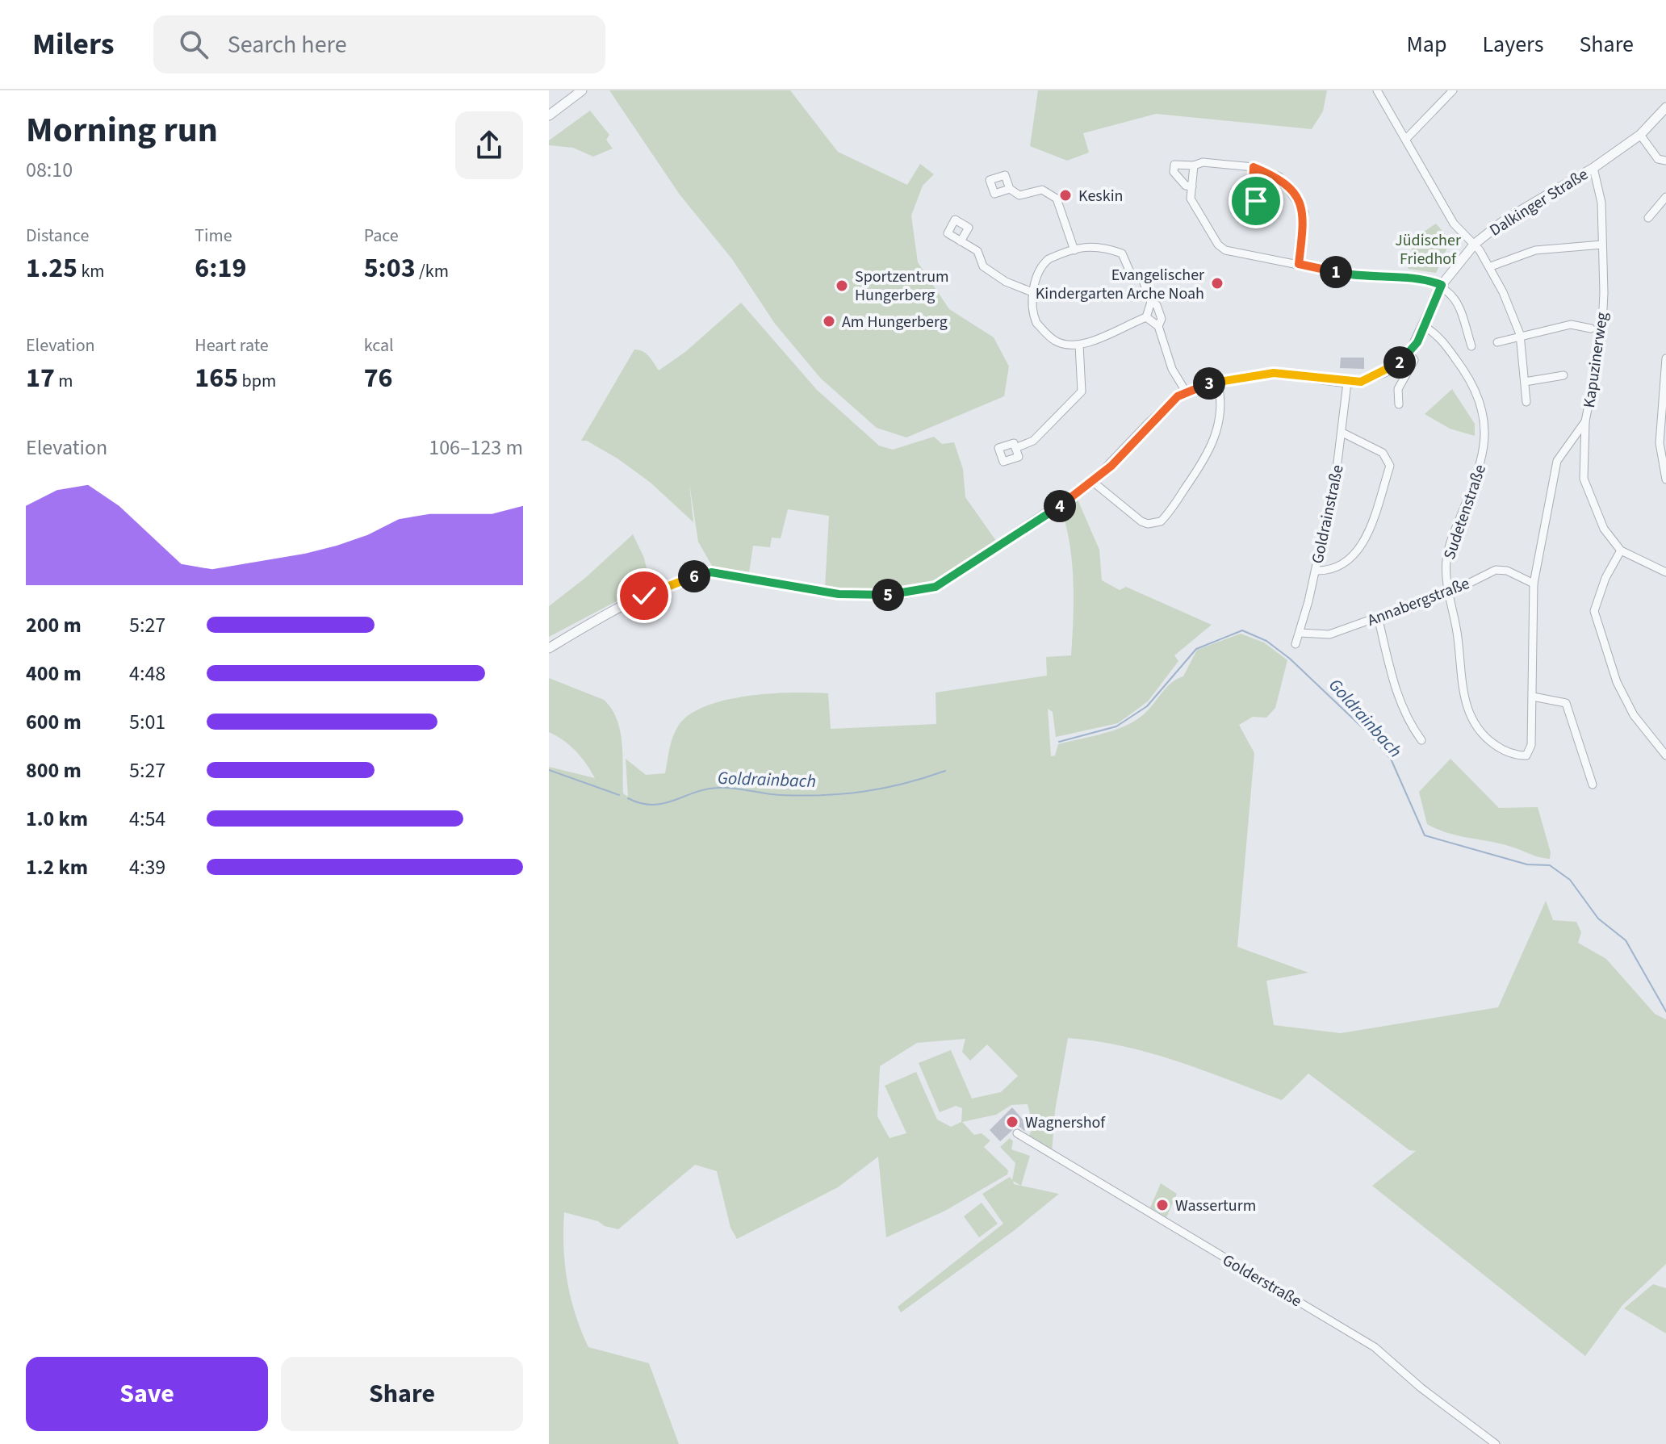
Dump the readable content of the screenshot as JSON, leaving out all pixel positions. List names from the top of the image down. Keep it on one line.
{"streets":{"street":["Dalkinger Straße","Kapuzinerweg","Sudetenstraße","Goldrainstraße","Annabergstraße","Golderstraße"]},"crossings":[["Dalkinger Straße","Kapuzinerweg"],["Dalkinger Straße","Sudetenstraße"],["Dalkinger Straße","Goldrainstraße"],["Kapuzinerweg","Sudetenstraße"],["Kapuzinerweg","Annabergstraße"],["Sudetenstraße","Annabergstraße"],["Goldrainstraße","Annabergstraße"]],"water":["Goldrainbach"],"parks":["Jüdischer Friedhof"],"places":["Keskin","Evangelischer Kindergarten Arche Noah","Sportzentrum Hungerberg","Am Hungerberg","Wagnershof","Wasserturm"],"page":{"header":"Milers","search":"Search here","nav":["Map","Layers","Share"],"heading":["Morning run","08:10"],"stats":[["Distance","1.25 km"],["Time","6:19"],["Pace","5:03 /km"],["Elevation","17 m"],["Heart rate","165 bpm"],["kcal","76"]],"pins":["1","2","3","4","6","5"],"chart":["Elevation","106–123 m"],"list":[{"name":"200 m","note":"5:27"},{"name":"400 m","note":"4:48"},{"name":"600 m","note":"5:01"},{"name":"800 m","note":"5:27"},{"name":"1.0 km","note":"4:54"},{"name":"1.2 km","note":"4:39"}],"buttons":["Save","Share"]}}
